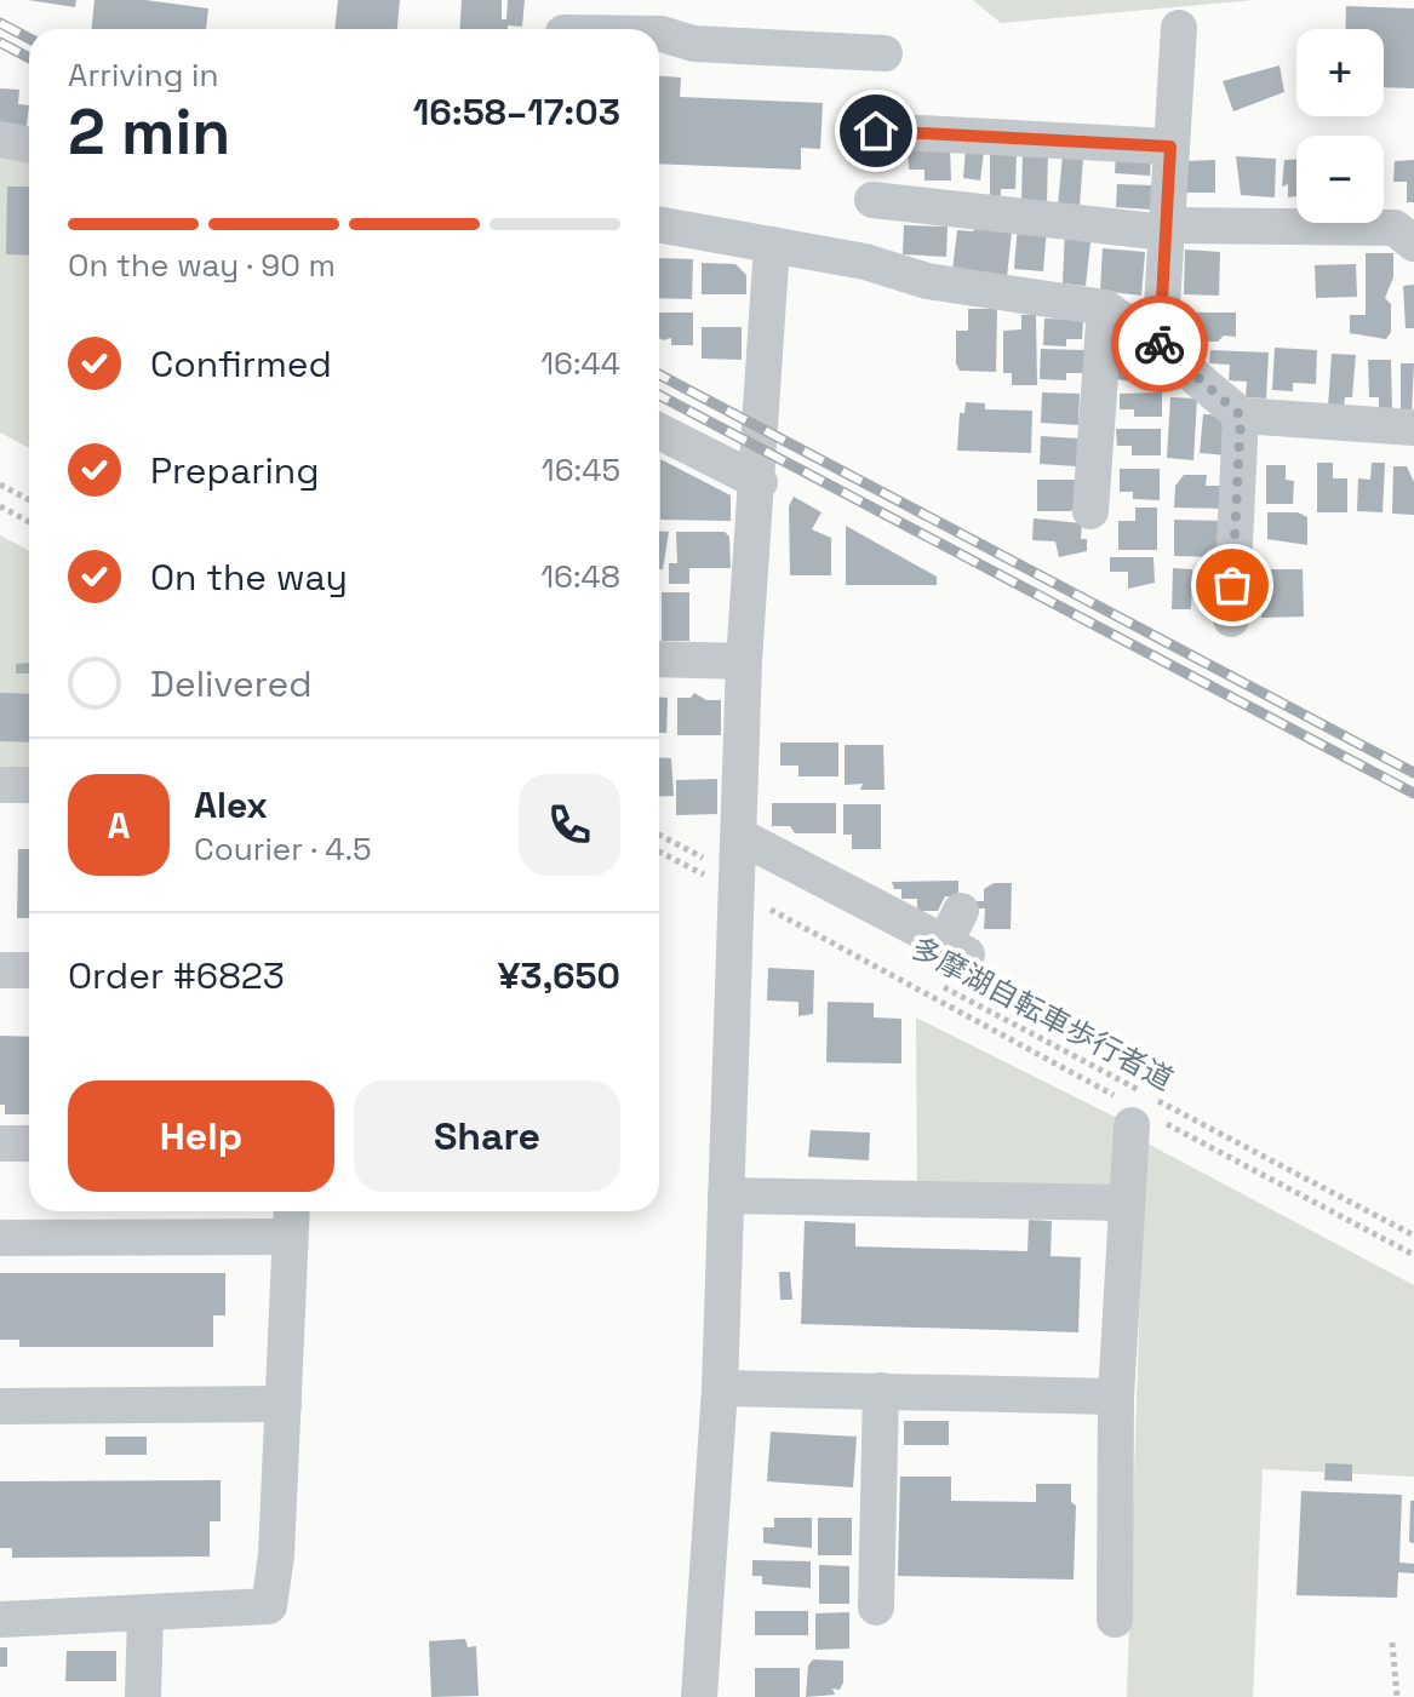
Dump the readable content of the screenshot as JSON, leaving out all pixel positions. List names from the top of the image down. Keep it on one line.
{"streets":{"path":["多摩湖自転車歩行者道"]},"page":{"map_buttons":["+","−"],"heading":["2 min","Arriving in","16:58–17:03"],"panel":["Alex","Courier · 4.5","Order #6823","¥3,650"],"bar":"On the way · 90 m","list":[["Confirmed","16:44"],["Preparing","16:45"],["On the way","16:48"],"Delivered"],"round":"A","buttons":["Help","Share"]}}
